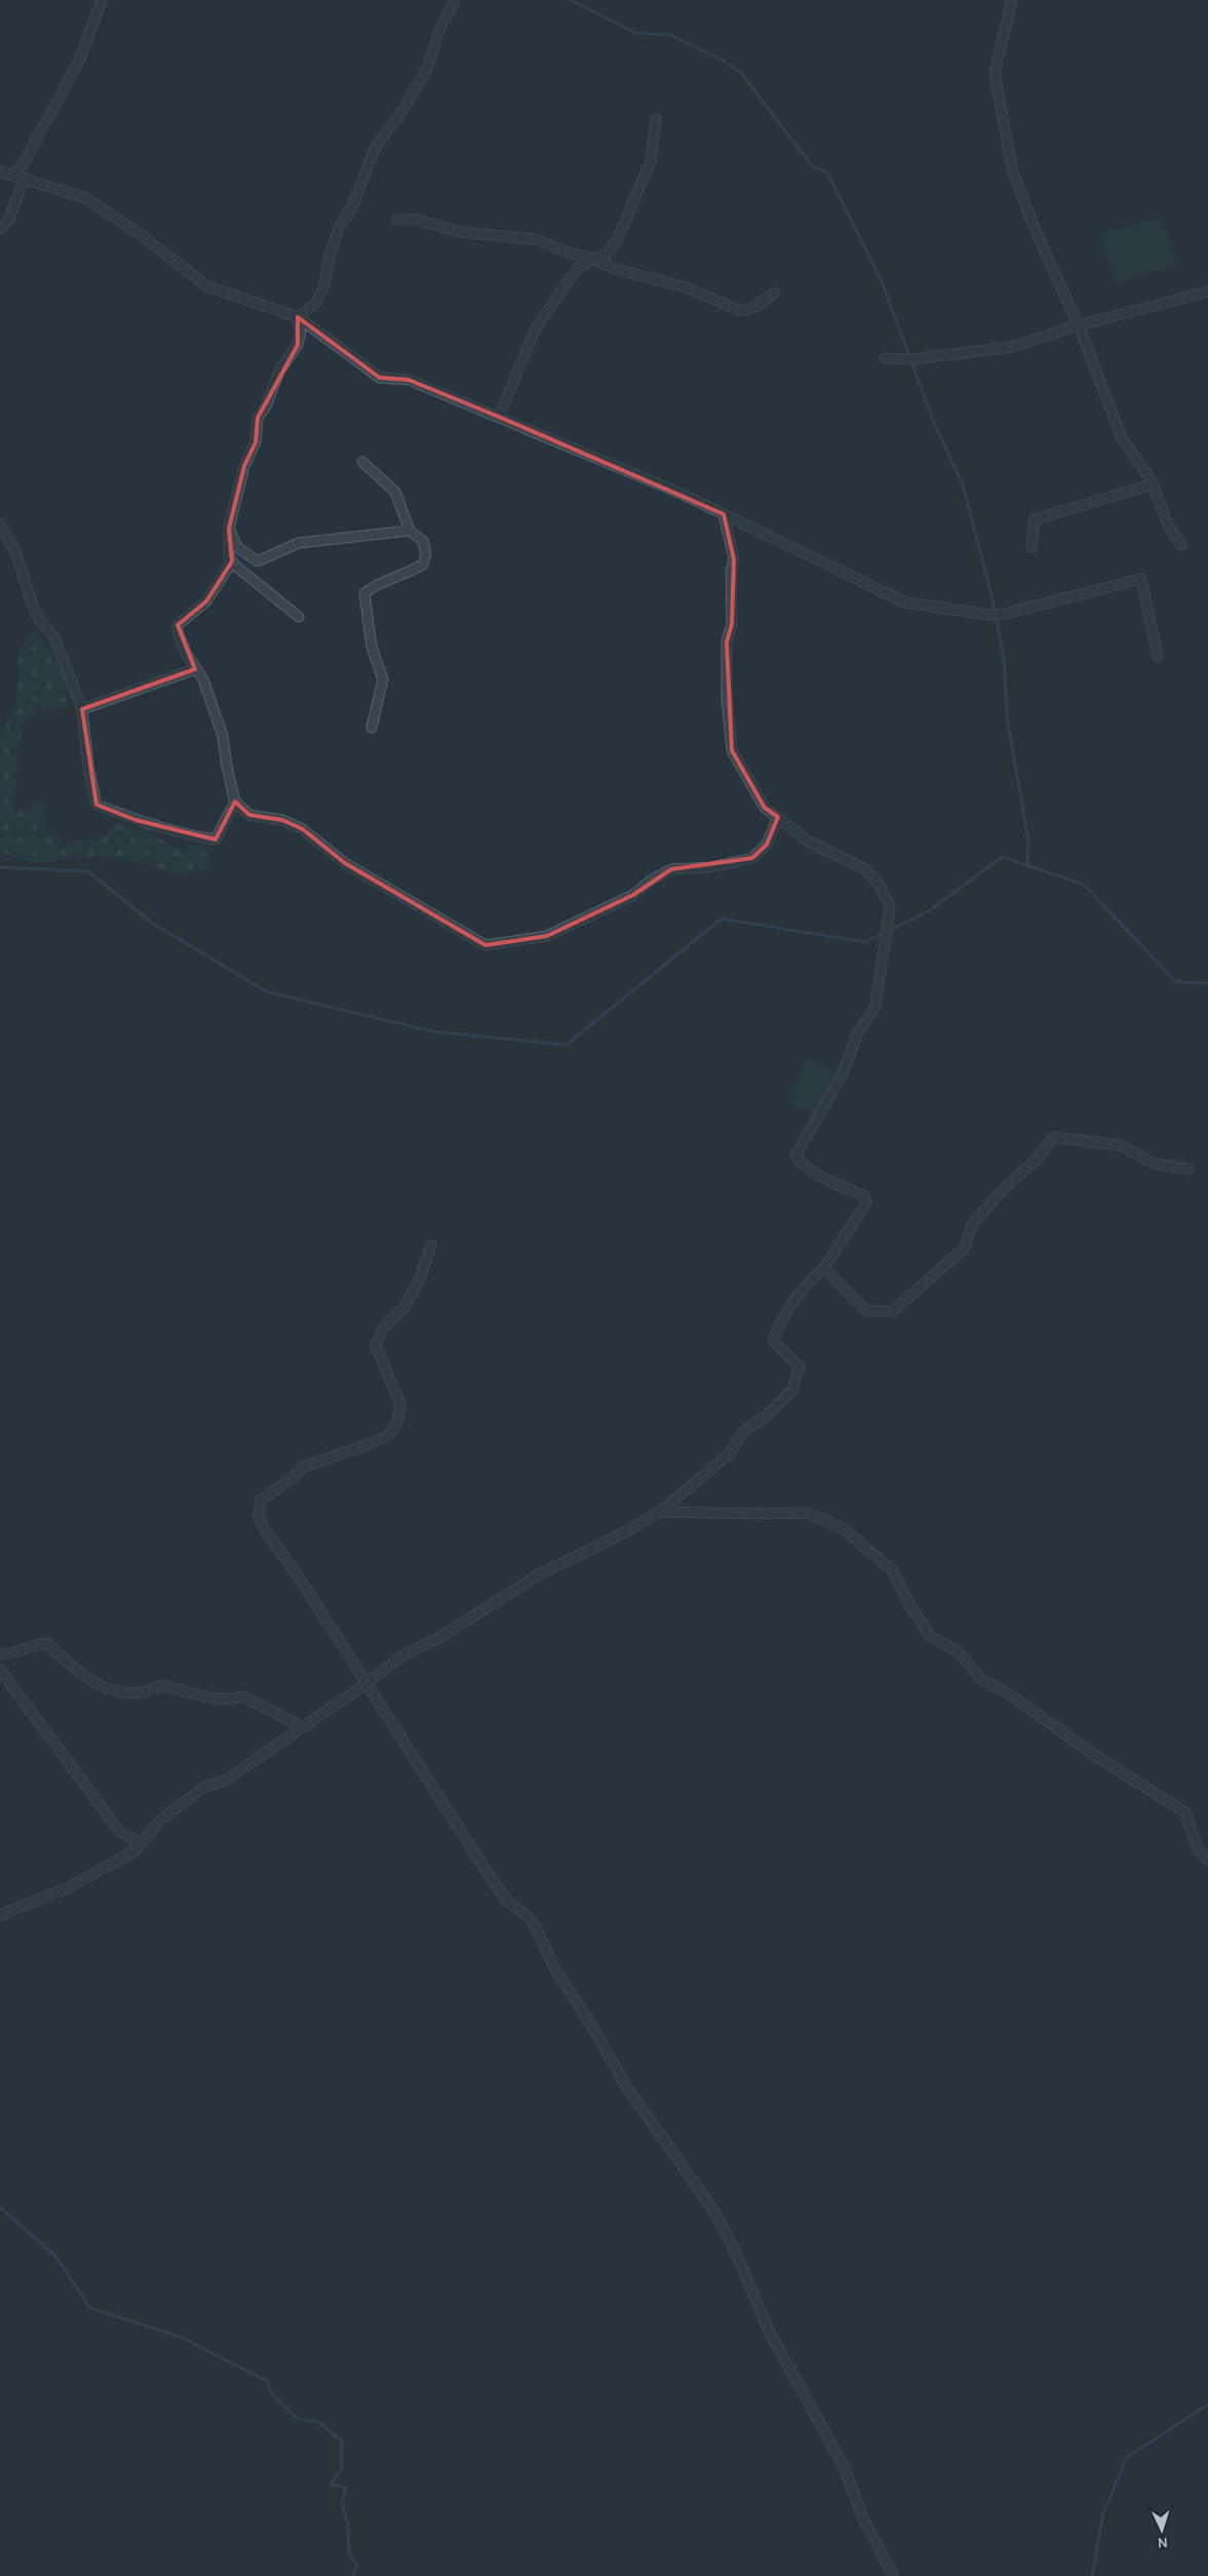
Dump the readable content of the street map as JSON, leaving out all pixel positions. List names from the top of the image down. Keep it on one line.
{"north":"bottom"}
